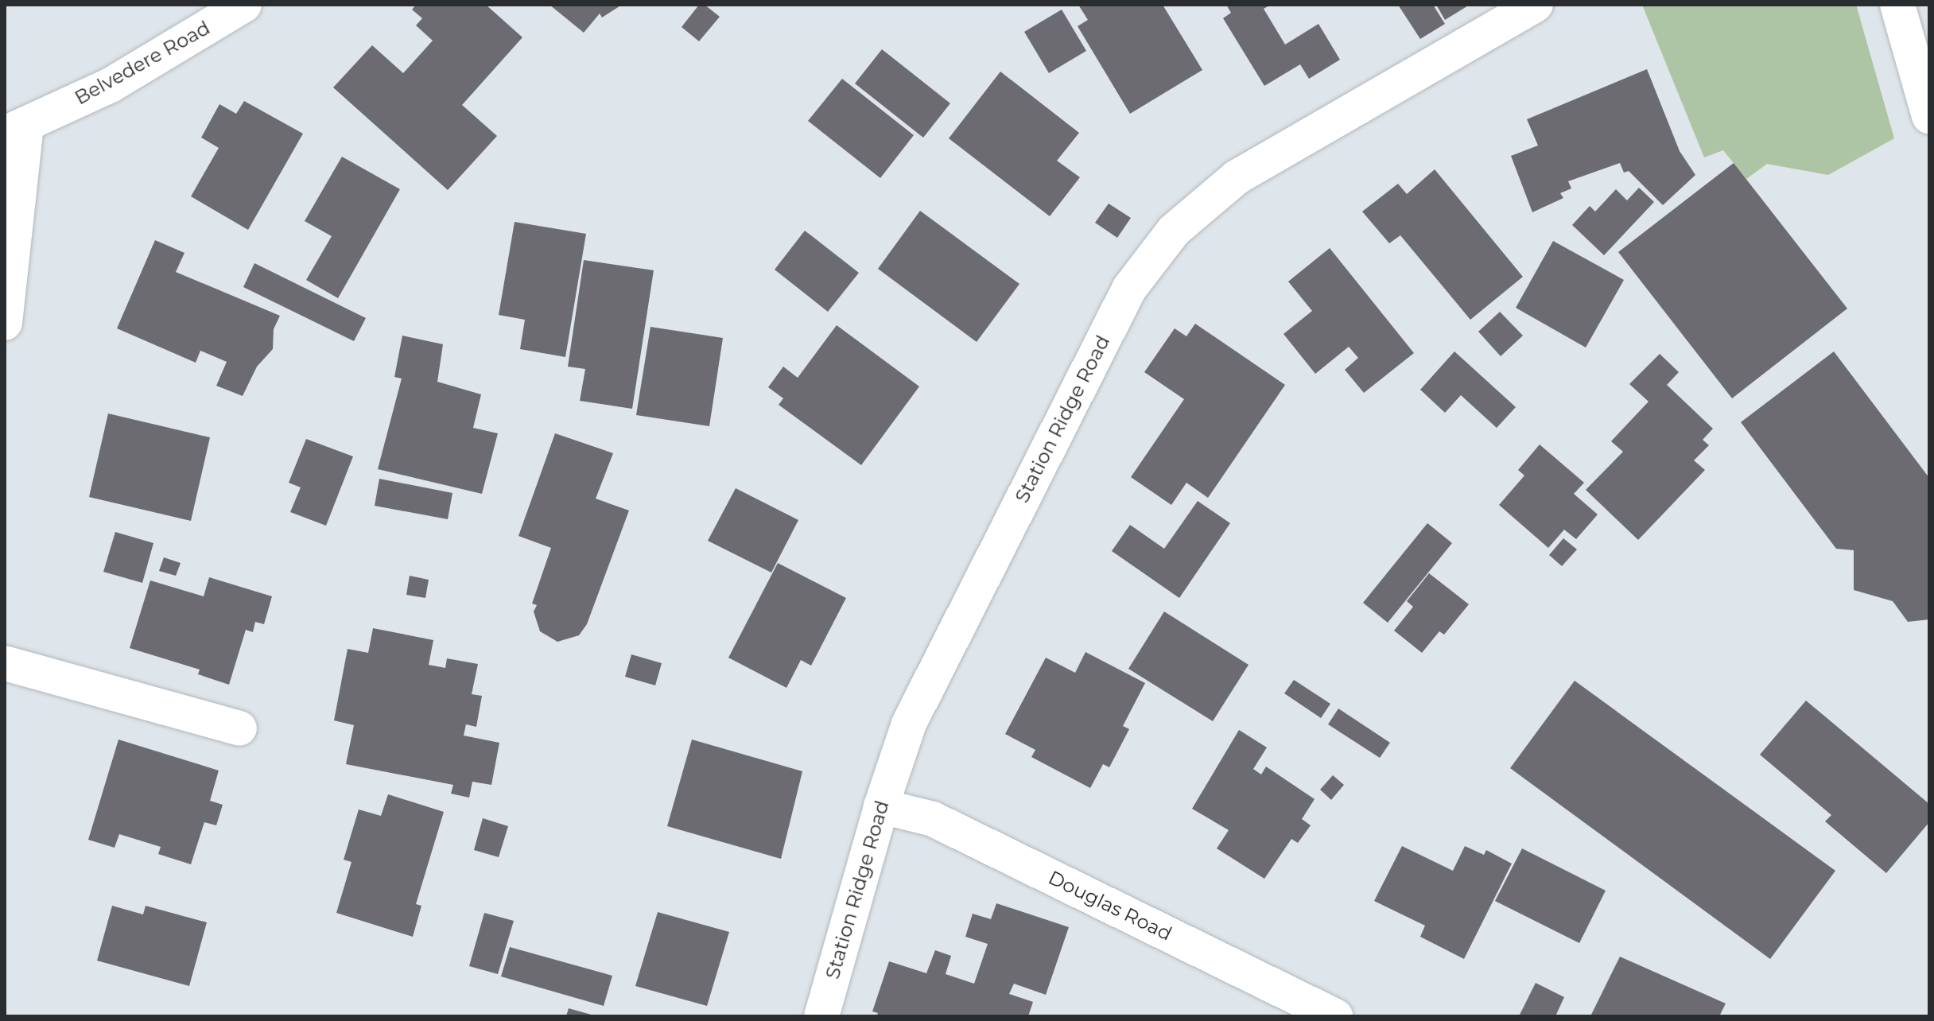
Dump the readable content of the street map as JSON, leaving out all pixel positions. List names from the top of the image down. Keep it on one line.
{"streets":{"street":["Belvedere Road","Station Ridge Road","Douglas Road"]},"crossings":[["Station Ridge Road","Douglas Road"]]}
